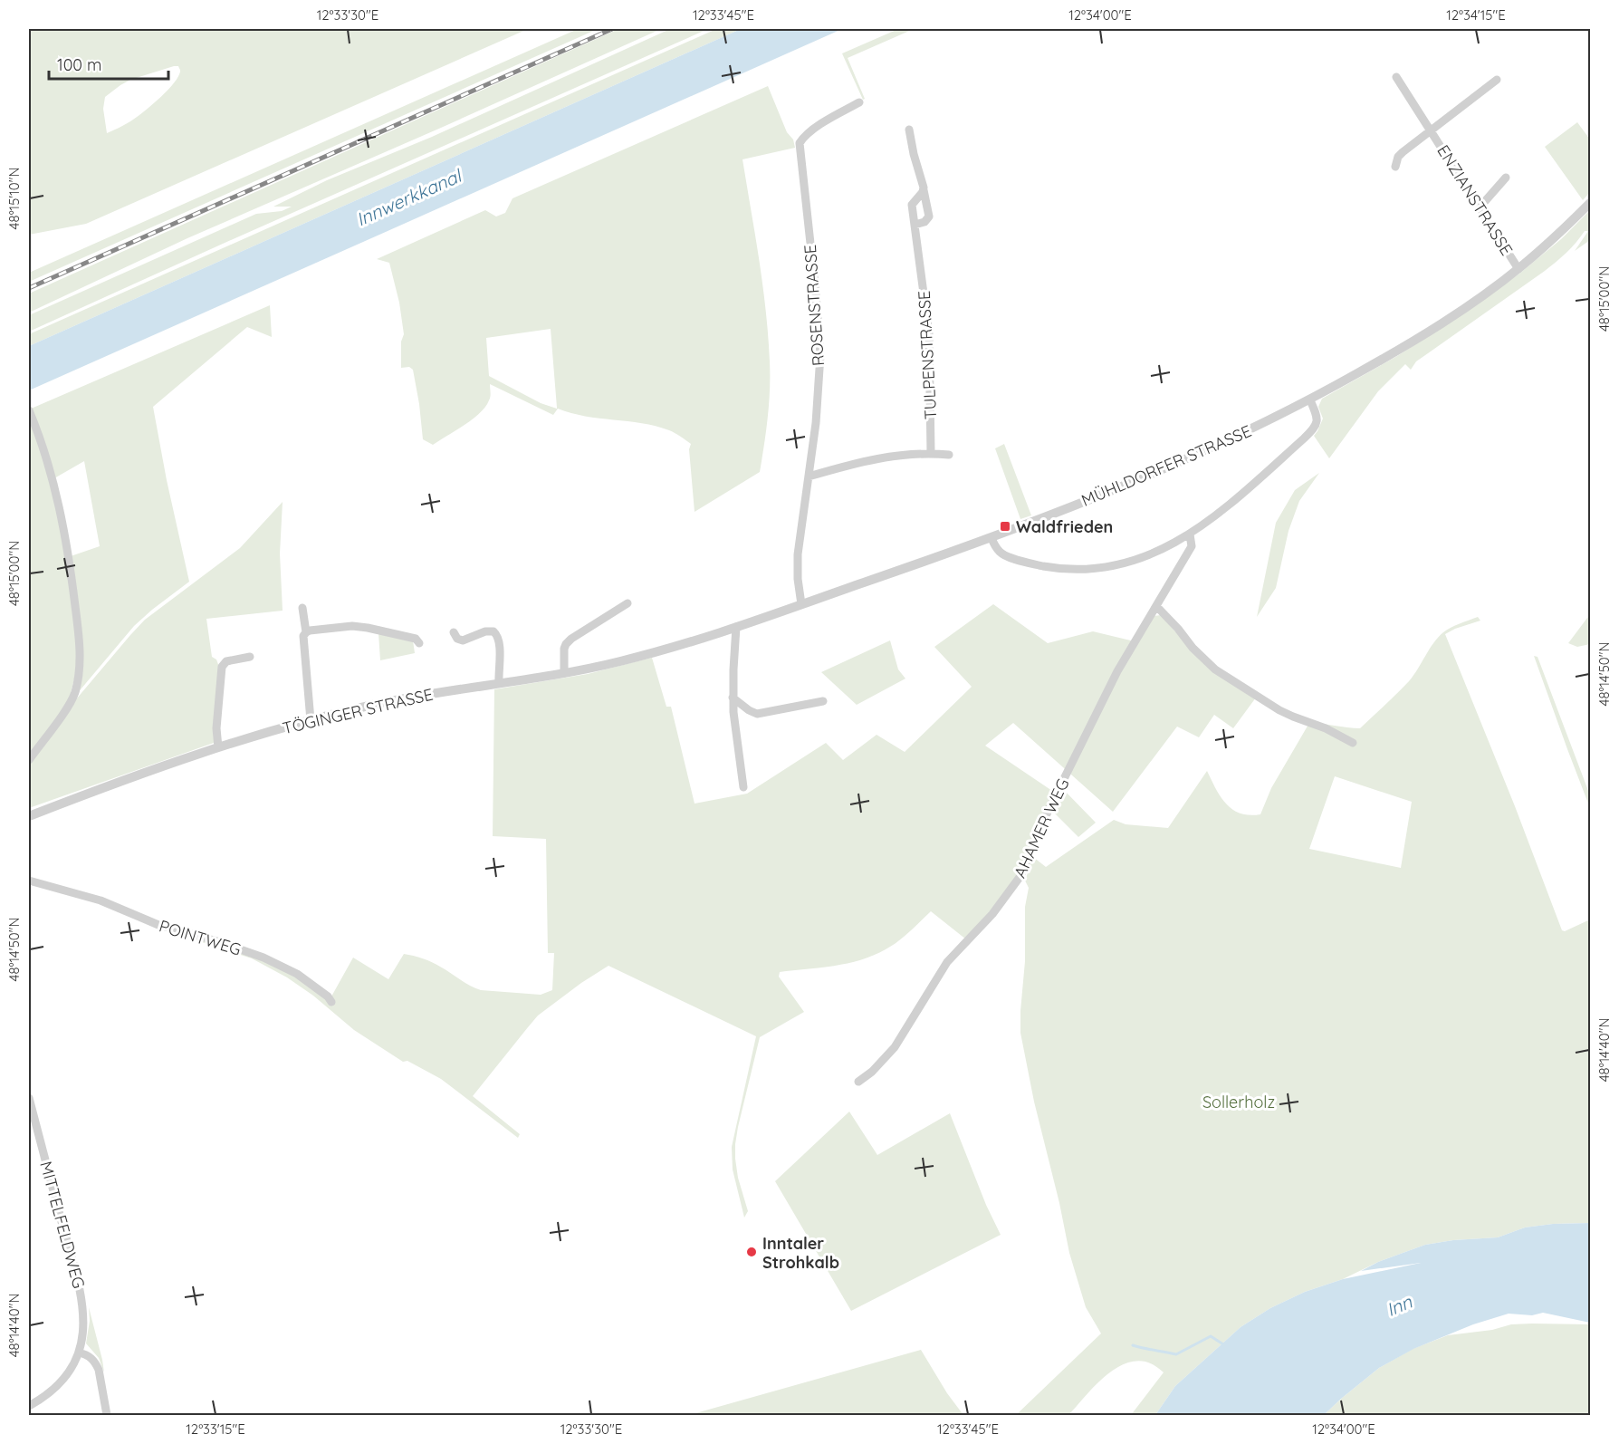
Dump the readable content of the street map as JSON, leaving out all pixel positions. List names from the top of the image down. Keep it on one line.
{"streets":{"street":["ENZIANSTRASSE","ROSENSTRASSE","TULPENSTRASSE","MÜHLDORFER STRASSE","TÖGINGER STRASSE","AHAMER WEG","POINTWEG","MITTELFELDWEG"]},"crossings":[["ENZIANSTRASSE","MÜHLDORFER STRASSE"],["ROSENSTRASSE","MÜHLDORFER STRASSE"],["MÜHLDORFER STRASSE","TÖGINGER STRASSE"]],"water":["Innwerkkanal","Inn"],"parks":["Sollerholz"],"places":{"transit":["Waldfrieden"],"other":["Inntaler Strohkalb"]},"scale_bar":"100 m","coordinates":["12°33'30\"E","12°33'45\"E","12°34'00\"E","12°34'15\"E","48°15'10\"N","48°15'00\"N","48°14'50\"N","48°14'40\"N","12°33'15\"E"]}
